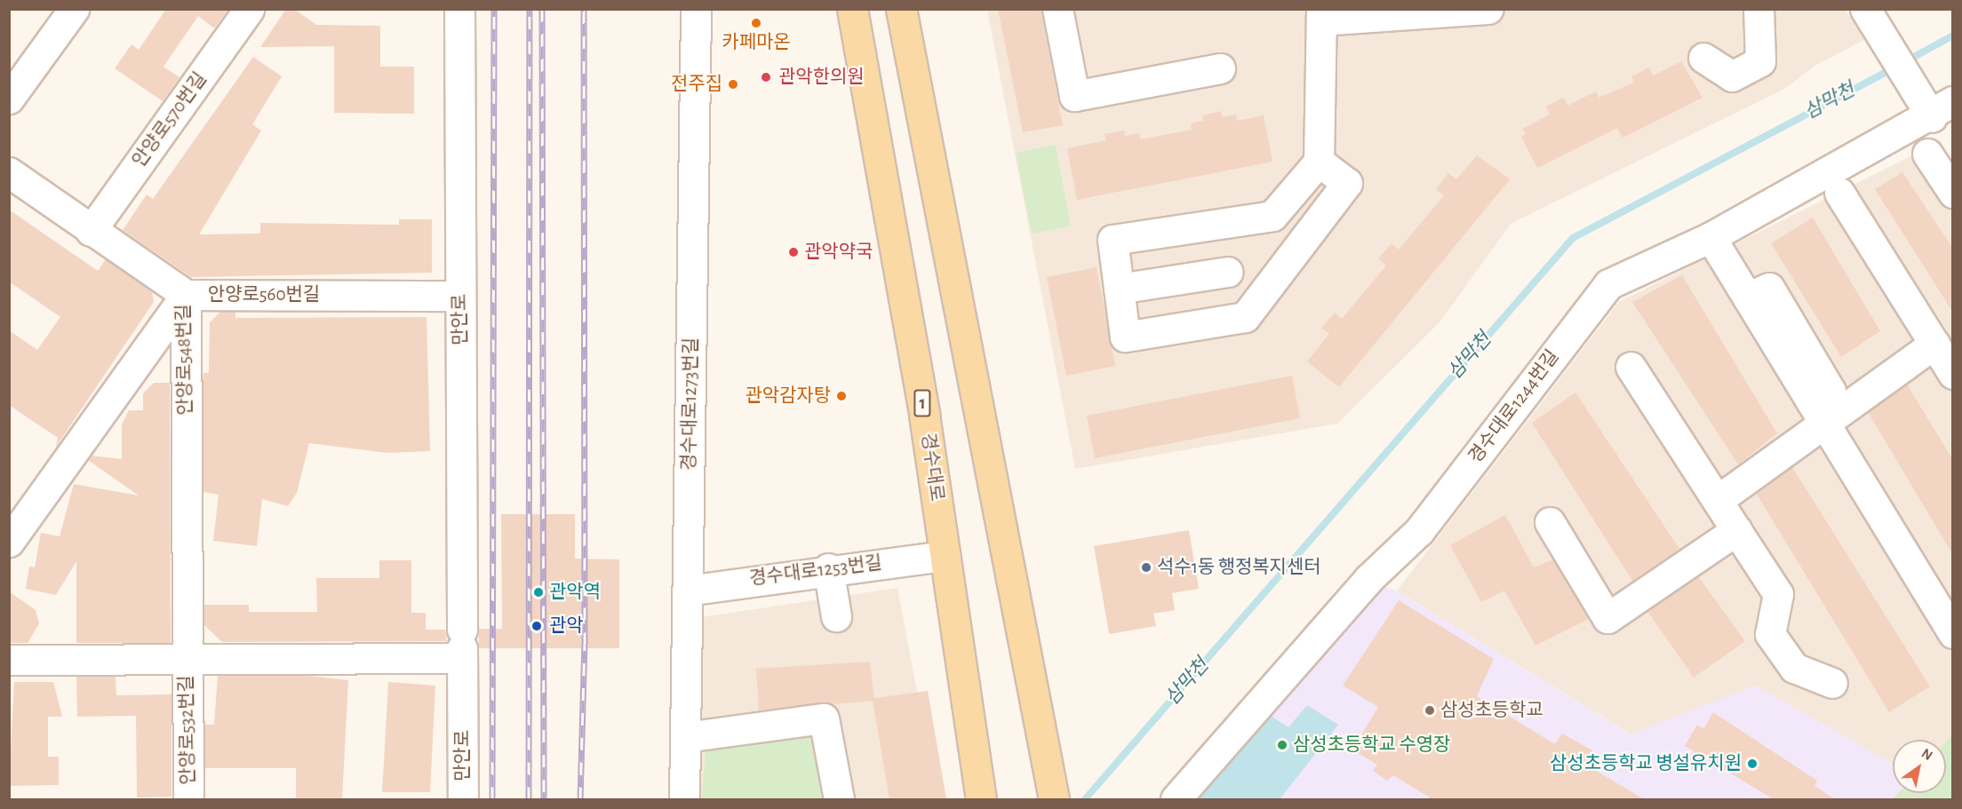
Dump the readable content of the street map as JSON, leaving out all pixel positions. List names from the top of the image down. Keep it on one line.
{"streets":{"main road":["1","경수대로"],"street":["안양로570번길","안양로560번길","만안로","안양로548번길","경수대로1273번길","경수대로1244번길","경수대로1253번길","안양로532번길"]},"crossings":[["안양로570번길","안양로560번길"],["안양로560번길","만안로"],["안양로560번길","안양로548번길"],["안양로548번길","안양로532번길"],["경수대로1273번길","경수대로1253번길"],["경수대로","경수대로1253번길"]],"water":["삼막천"],"places":["카페마온","관악한의원","전주집","관악약국","관악감자탕","석수1동 행정복지센터","관악역","관악","삼성초등학교","삼성초등학교 수영장","삼성초등학교 병설유치원"],"north":"top right"}
